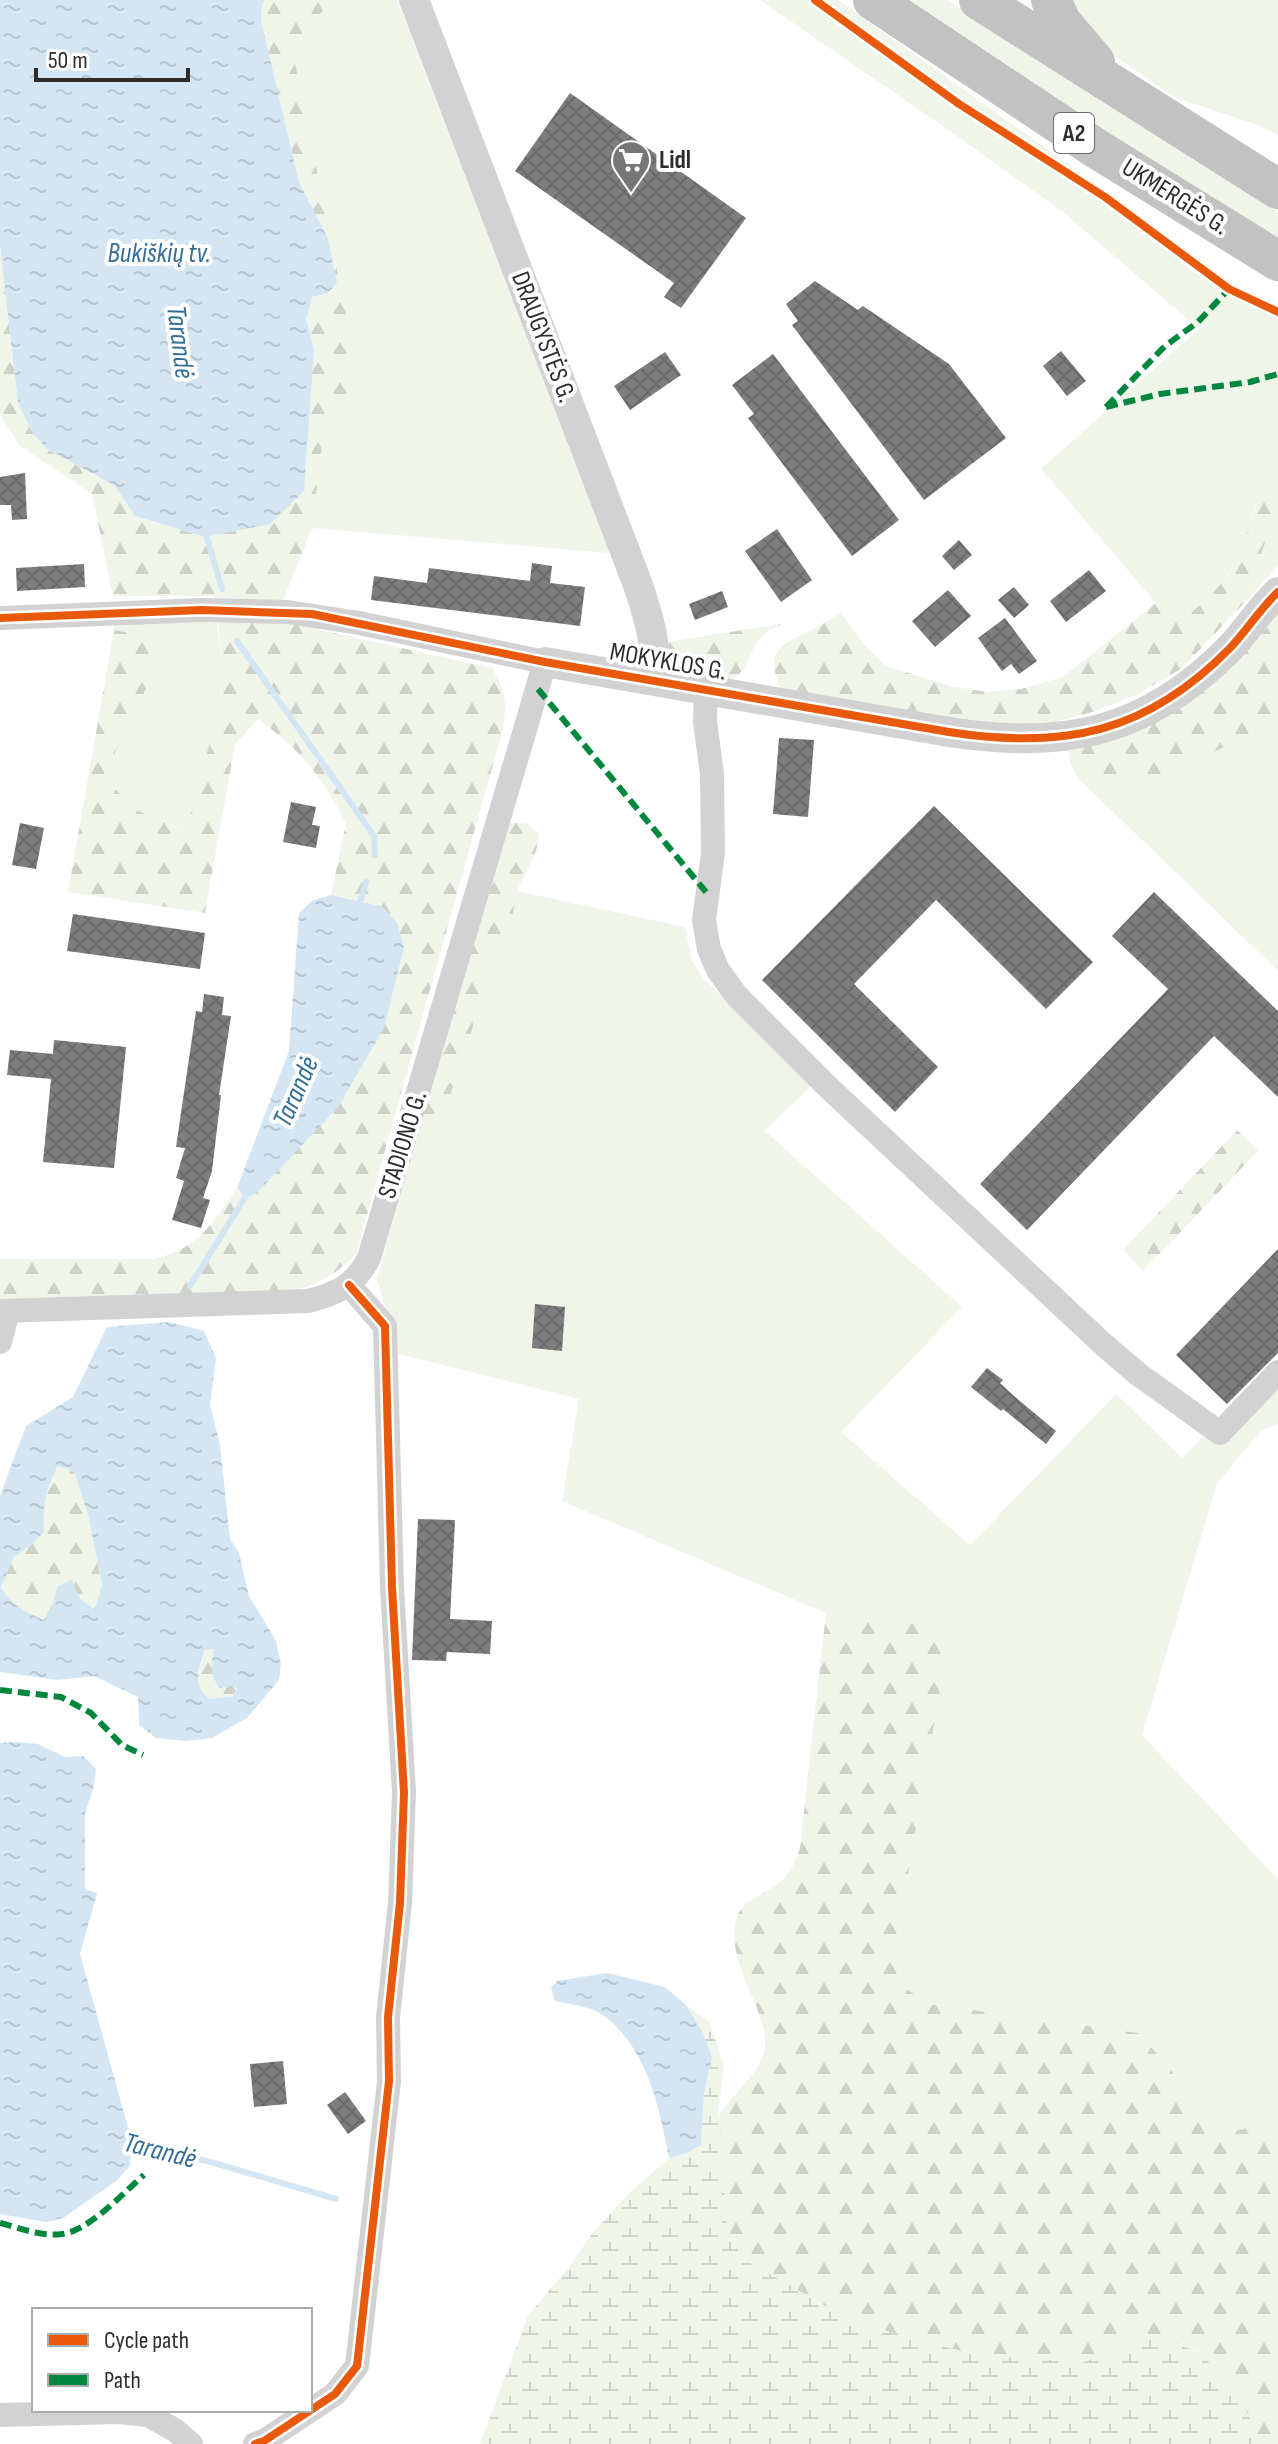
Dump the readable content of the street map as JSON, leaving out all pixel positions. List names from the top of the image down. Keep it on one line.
{"streets":{"highway":["A2","UKMERGĖS G."],"street":["DRAUGYSTĖS G.","MOKYKLOS G.","STADIONO G."]},"crossings":[["DRAUGYSTĖS G.","MOKYKLOS G."],["MOKYKLOS G.","STADIONO G."]],"water":["Bukiškių tv.","Tarandė"],"places":{"supermarket":["Lidl"]},"legend":["Cycle path","Path"],"scale_bar":"50 m"}
